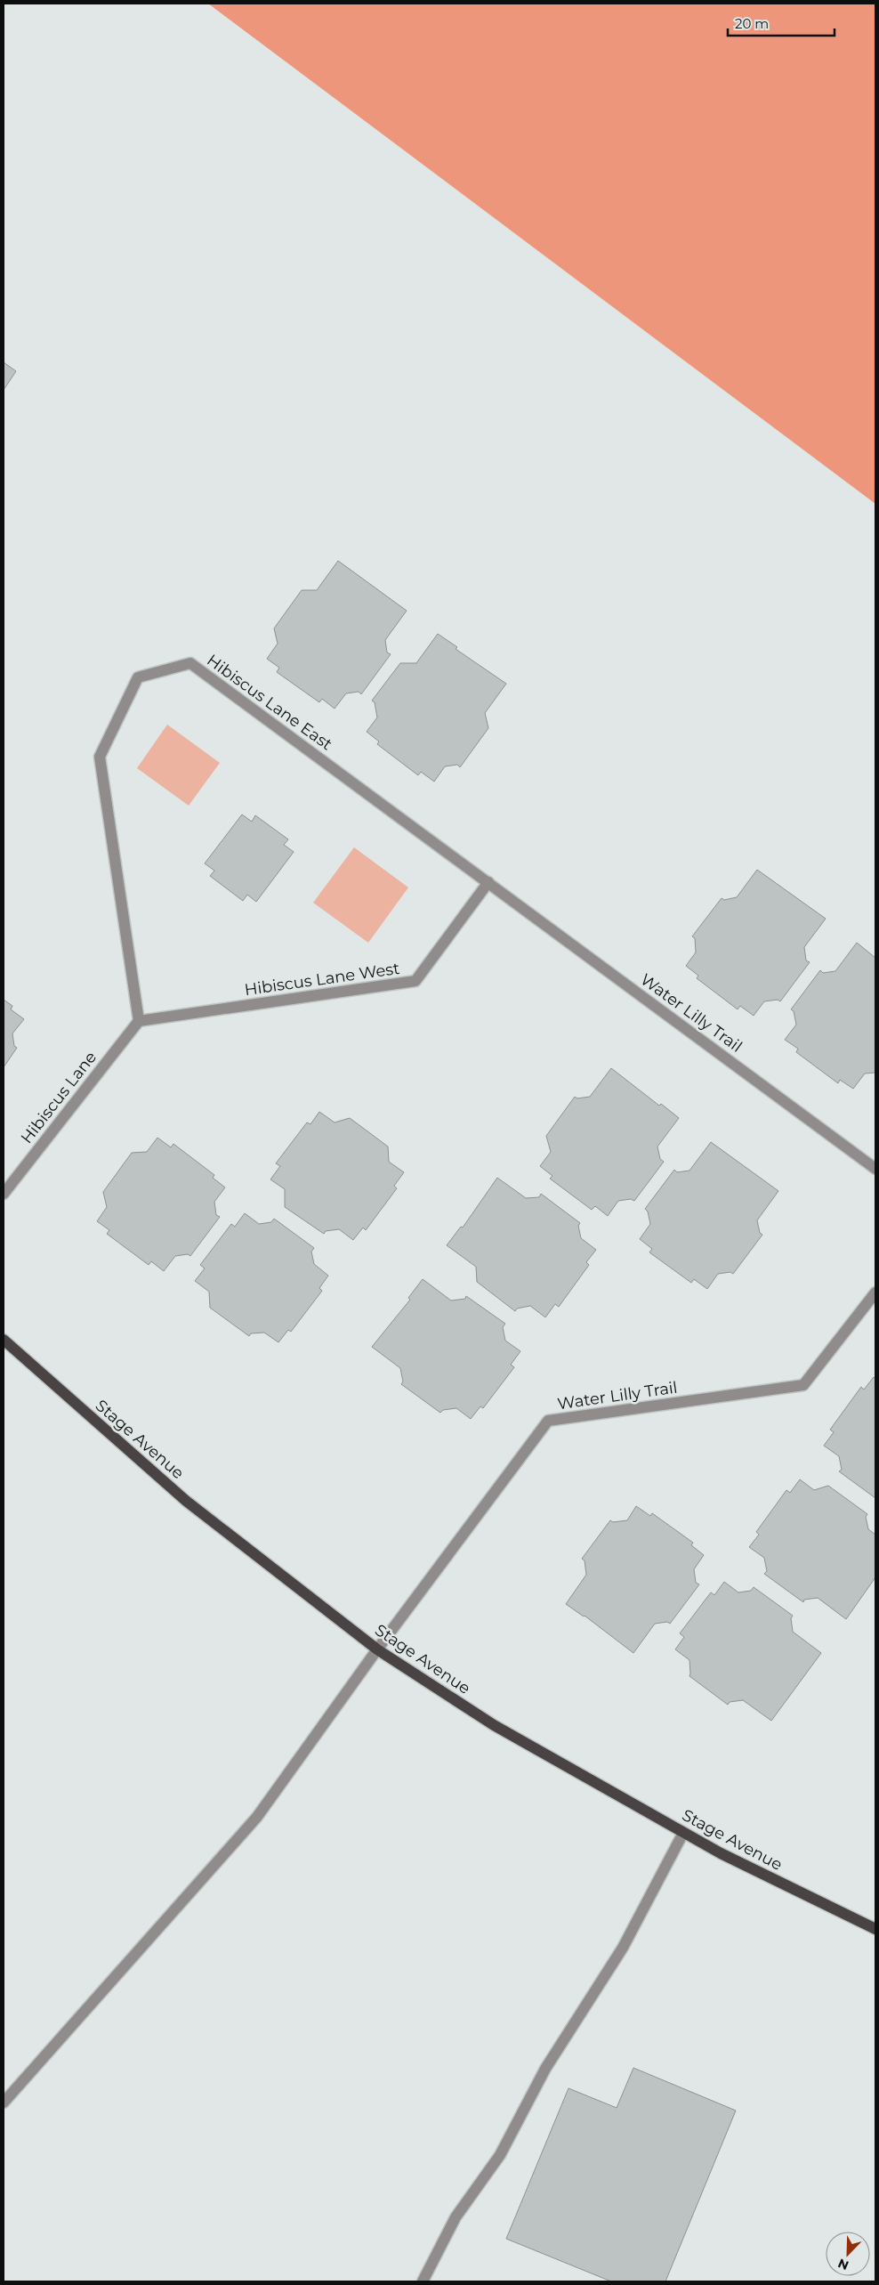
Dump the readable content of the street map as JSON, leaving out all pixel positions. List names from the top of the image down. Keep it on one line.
{"streets":{"main road":["Stage Avenue"],"street":["Hibiscus Lane East","Hibiscus Lane West","Water Lilly Trail","Hibiscus Lane"]},"crossings":[["Hibiscus Lane East","Hibiscus Lane West"],["Hibiscus Lane East","Water Lilly Trail"],["Hibiscus Lane East","Hibiscus Lane"],["Hibiscus Lane West","Water Lilly Trail"],["Hibiscus Lane West","Hibiscus Lane"],["Water Lilly Trail","Stage Avenue"]],"scale_bar":"20 m","north":"bottom left"}
